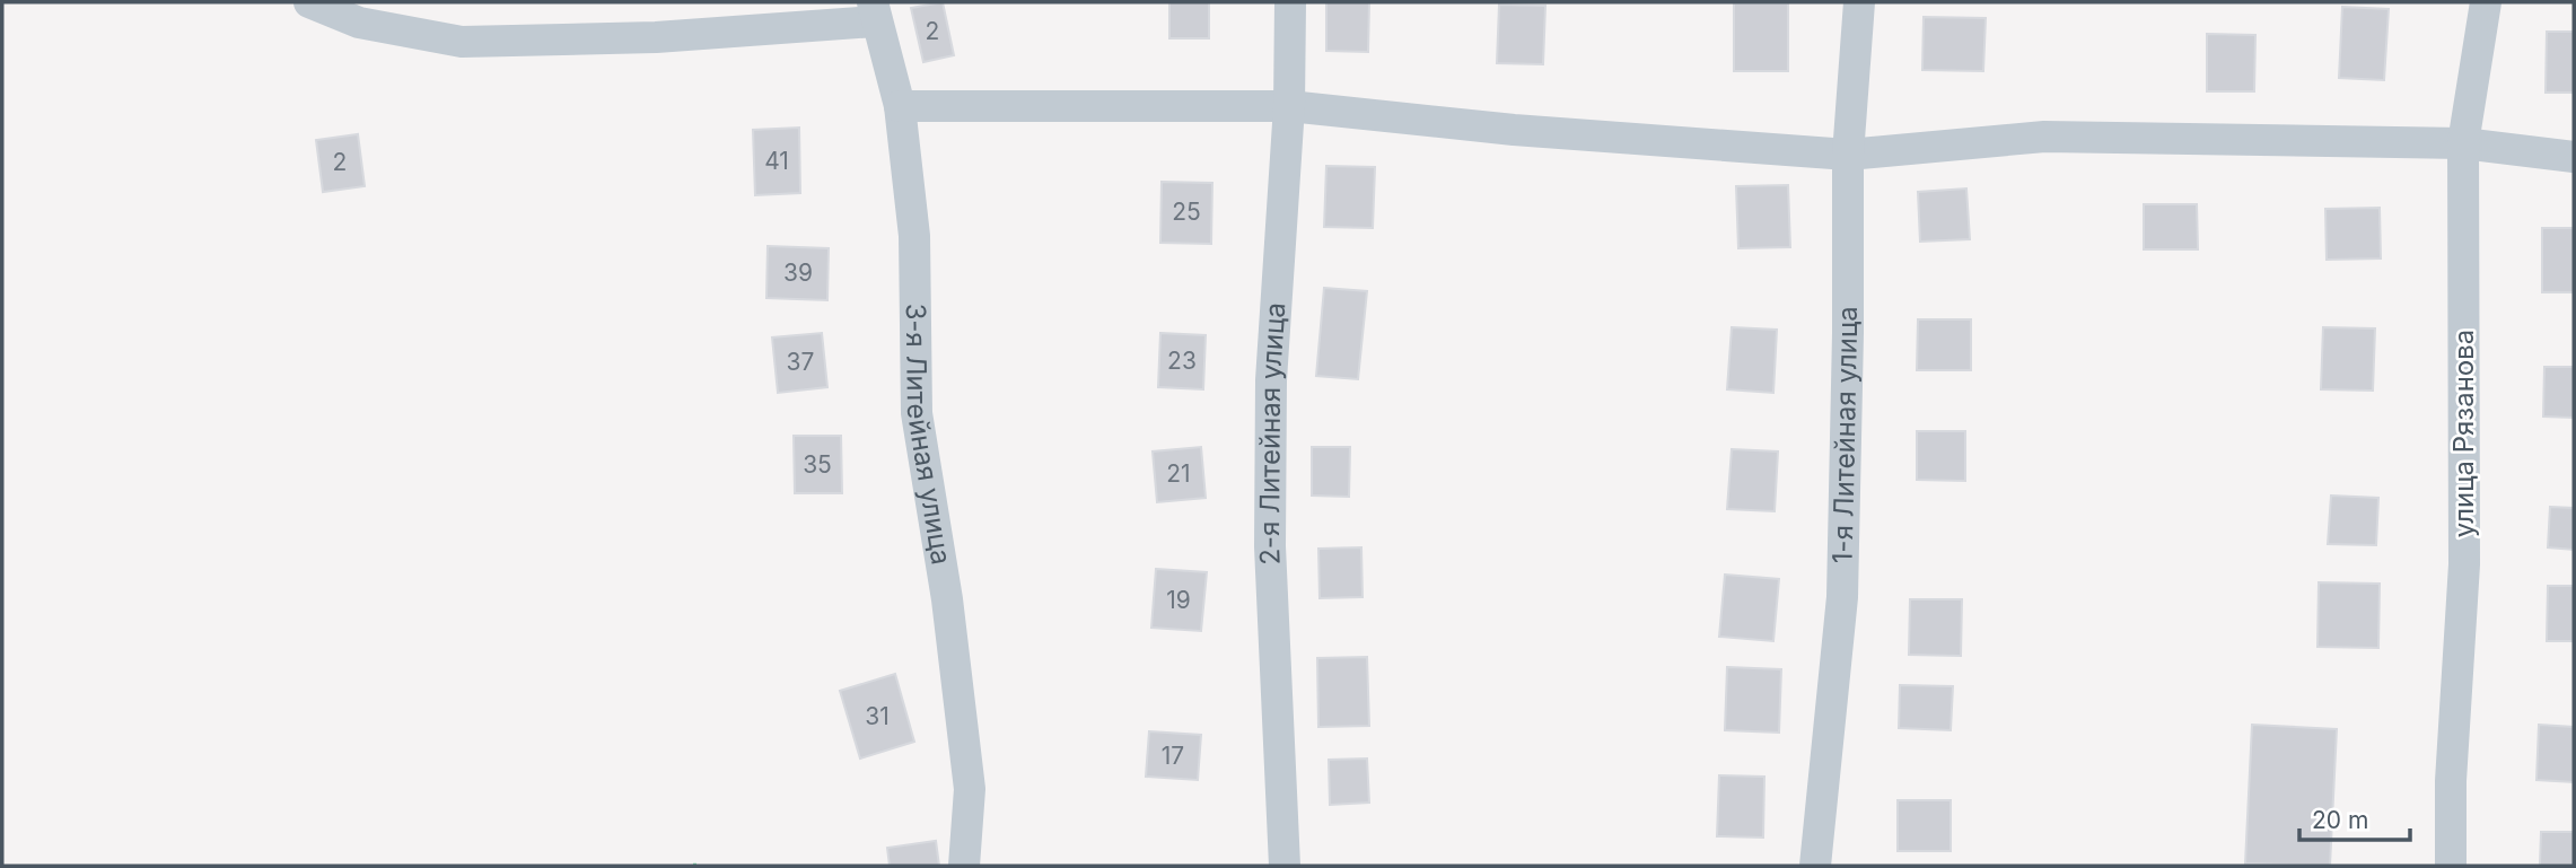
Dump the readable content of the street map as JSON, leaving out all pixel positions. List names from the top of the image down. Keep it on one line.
{"streets":{"street":["3-я Литейная улица","2-я Литейная улица","улица Рязанова","1-я Литейная улица"]},"house_numbers":["2","41","2","25","39","23","37","35","21","19","31","17"],"scale_bar":"20 m"}
